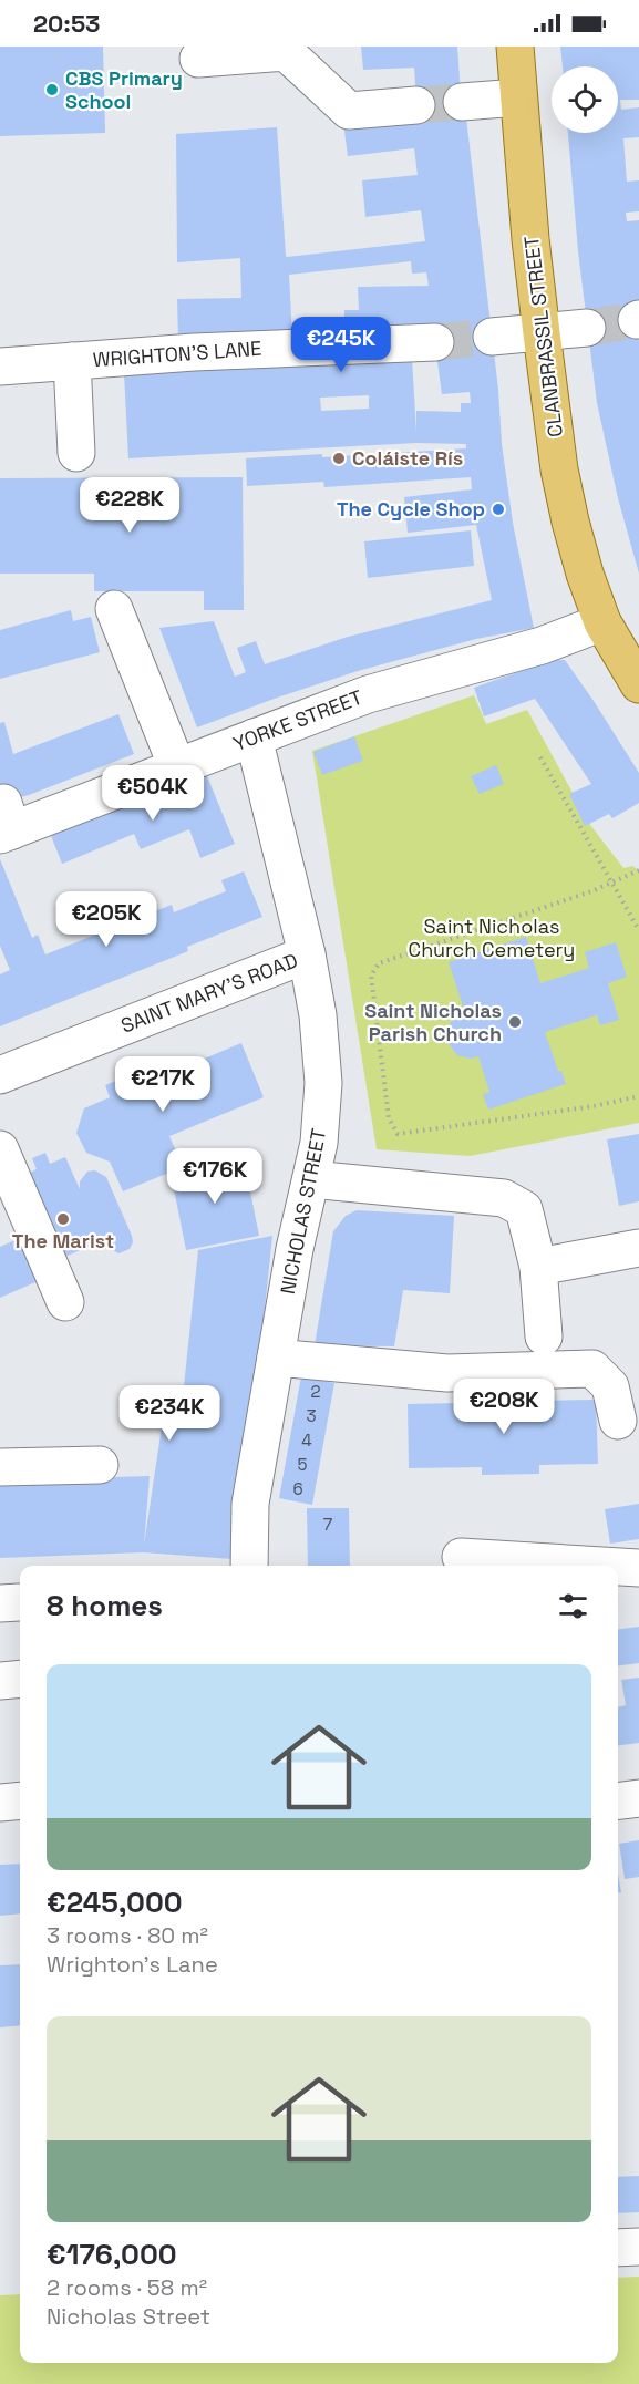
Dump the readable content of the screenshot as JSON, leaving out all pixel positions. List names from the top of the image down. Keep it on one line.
{"streets":{"main road":["CLANBRASSIL STREET"],"street":["WRIGHTON'S LANE","YORKE STREET","SAINT MARY'S ROAD","NICHOLAS STREET"]},"crossings":[["CLANBRASSIL STREET","YORKE STREET"],["YORKE STREET","NICHOLAS STREET"],["SAINT MARY'S ROAD","NICHOLAS STREET"]],"parks":["Saint Nicholas Church Cemetery"],"places":["CBS Primary School","Coláiste Rís","The Cycle Shop","Saint Nicholas Parish Church","The Marist"],"house_numbers":["2","3","4","5","6","7"],"page":{"status":"20:53","price":["€245K","€228K","€504K","€205K","€217K","€176K","€208K","€234K"],"heading":"8 homes","list":[{"name":"€245,000","note":"3 rooms · 80 m² · Wrighton's Lane"},{"name":"€176,000","note":"2 rooms · 58 m² · Nicholas Street"}]}}
